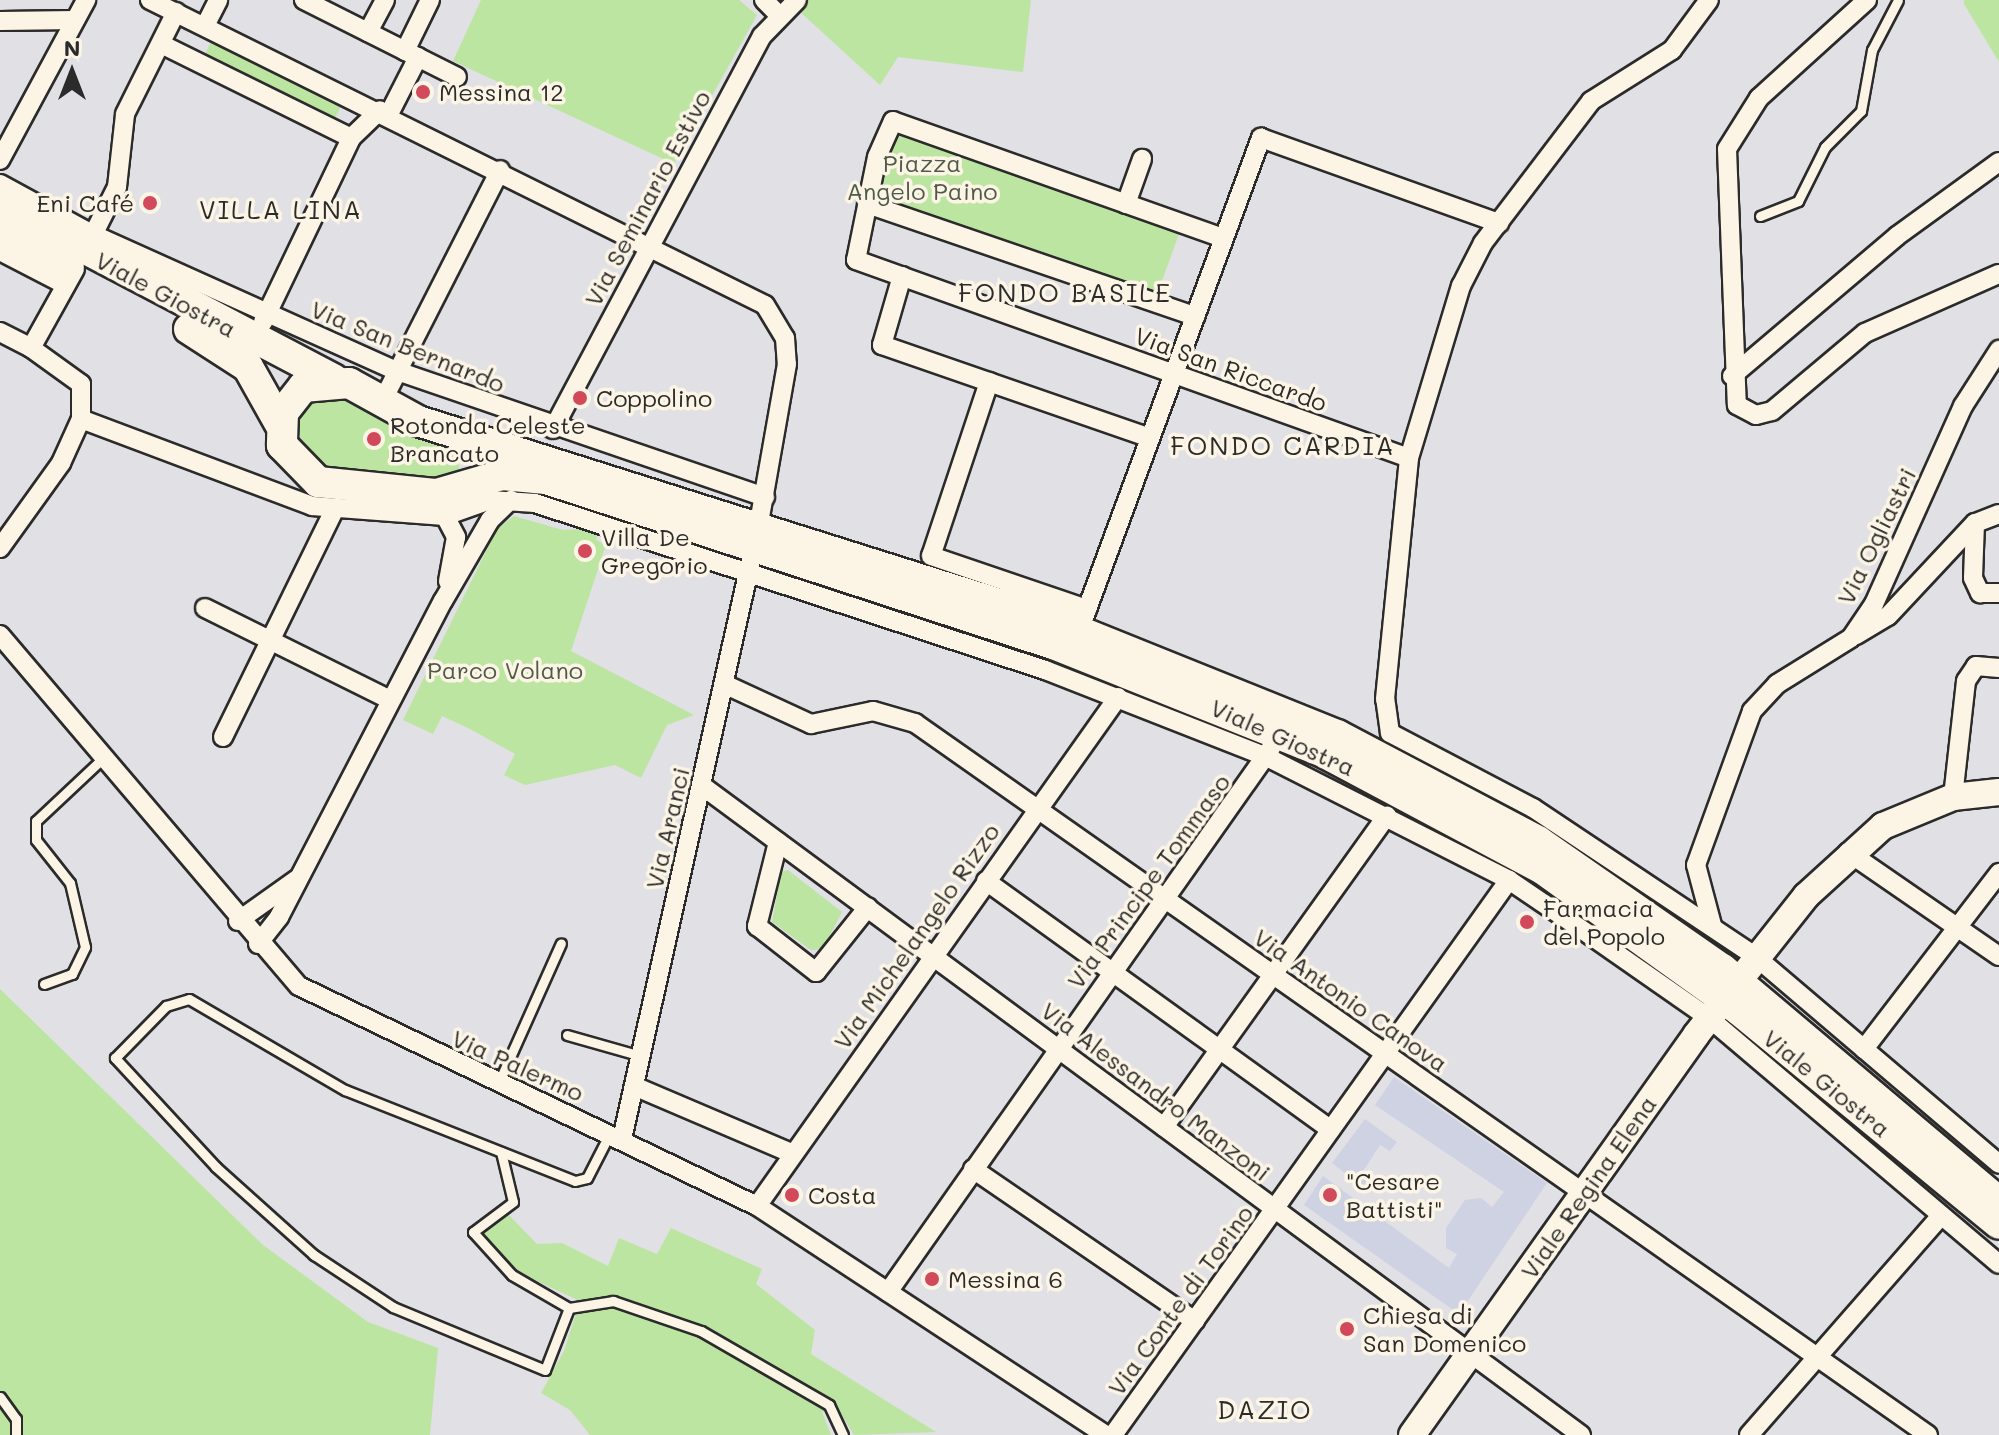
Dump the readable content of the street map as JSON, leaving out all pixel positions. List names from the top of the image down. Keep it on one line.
{"streets":{"main road":["Viale Giostra","Viale Regina Elena"],"street":["Via Seminario Estivo","Via San Bernardo","Via San Riccardo","Via Ogliastri","Via Aranci","Via Principe Tommaso","Via Michelangelo Rizzo","Via Antonio Canova","Via Palermo","Via Alessandro Manzoni","Via Conte di Torino"]},"crossings":[["Via Seminario Estivo","Via San Bernardo"],["Via Seminario Estivo","Via Aranci"],["Viale Giostra","Via San Bernardo"],["Viale Giostra","Via Aranci"],["Viale Giostra","Via Principe Tommaso"],["Viale Giostra","Via Michelangelo Rizzo"],["Viale Giostra","Viale Regina Elena"],["Viale Giostra","Via Conte di Torino"],["Via San Bernardo","Via Aranci"],["Via Aranci","Via Antonio Canova"],["Via Aranci","Via Palermo"],["Via Aranci","Via Alessandro Manzoni"],["Via Principe Tommaso","Via Antonio Canova"],["Via Principe Tommaso","Via Palermo"],["Via Principe Tommaso","Via Alessandro Manzoni"],["Via Michelangelo Rizzo","Via Antonio Canova"],["Via Michelangelo Rizzo","Via Palermo"],["Via Michelangelo Rizzo","Via Alessandro Manzoni"],["Via Antonio Canova","Viale Regina Elena"],["Via Antonio Canova","Via Conte di Torino"],["Via Alessandro Manzoni","Viale Regina Elena"],["Via Alessandro Manzoni","Via Conte di Torino"]],"districts":["VILLA LINA","FONDO BASILE","FONDO CARDIA","DAZIO"],"parks":["Piazza Angelo Paino","Parco Volano"],"places":["Messina 12","Eni Café","Coppolino","Rotonda Celeste Brancato","Villa De Gregorio","Farmacia del Popolo","Costa","\"Cesare Battisti\"","Messina 6","Chiesa di San Domenico"],"north":"top"}
